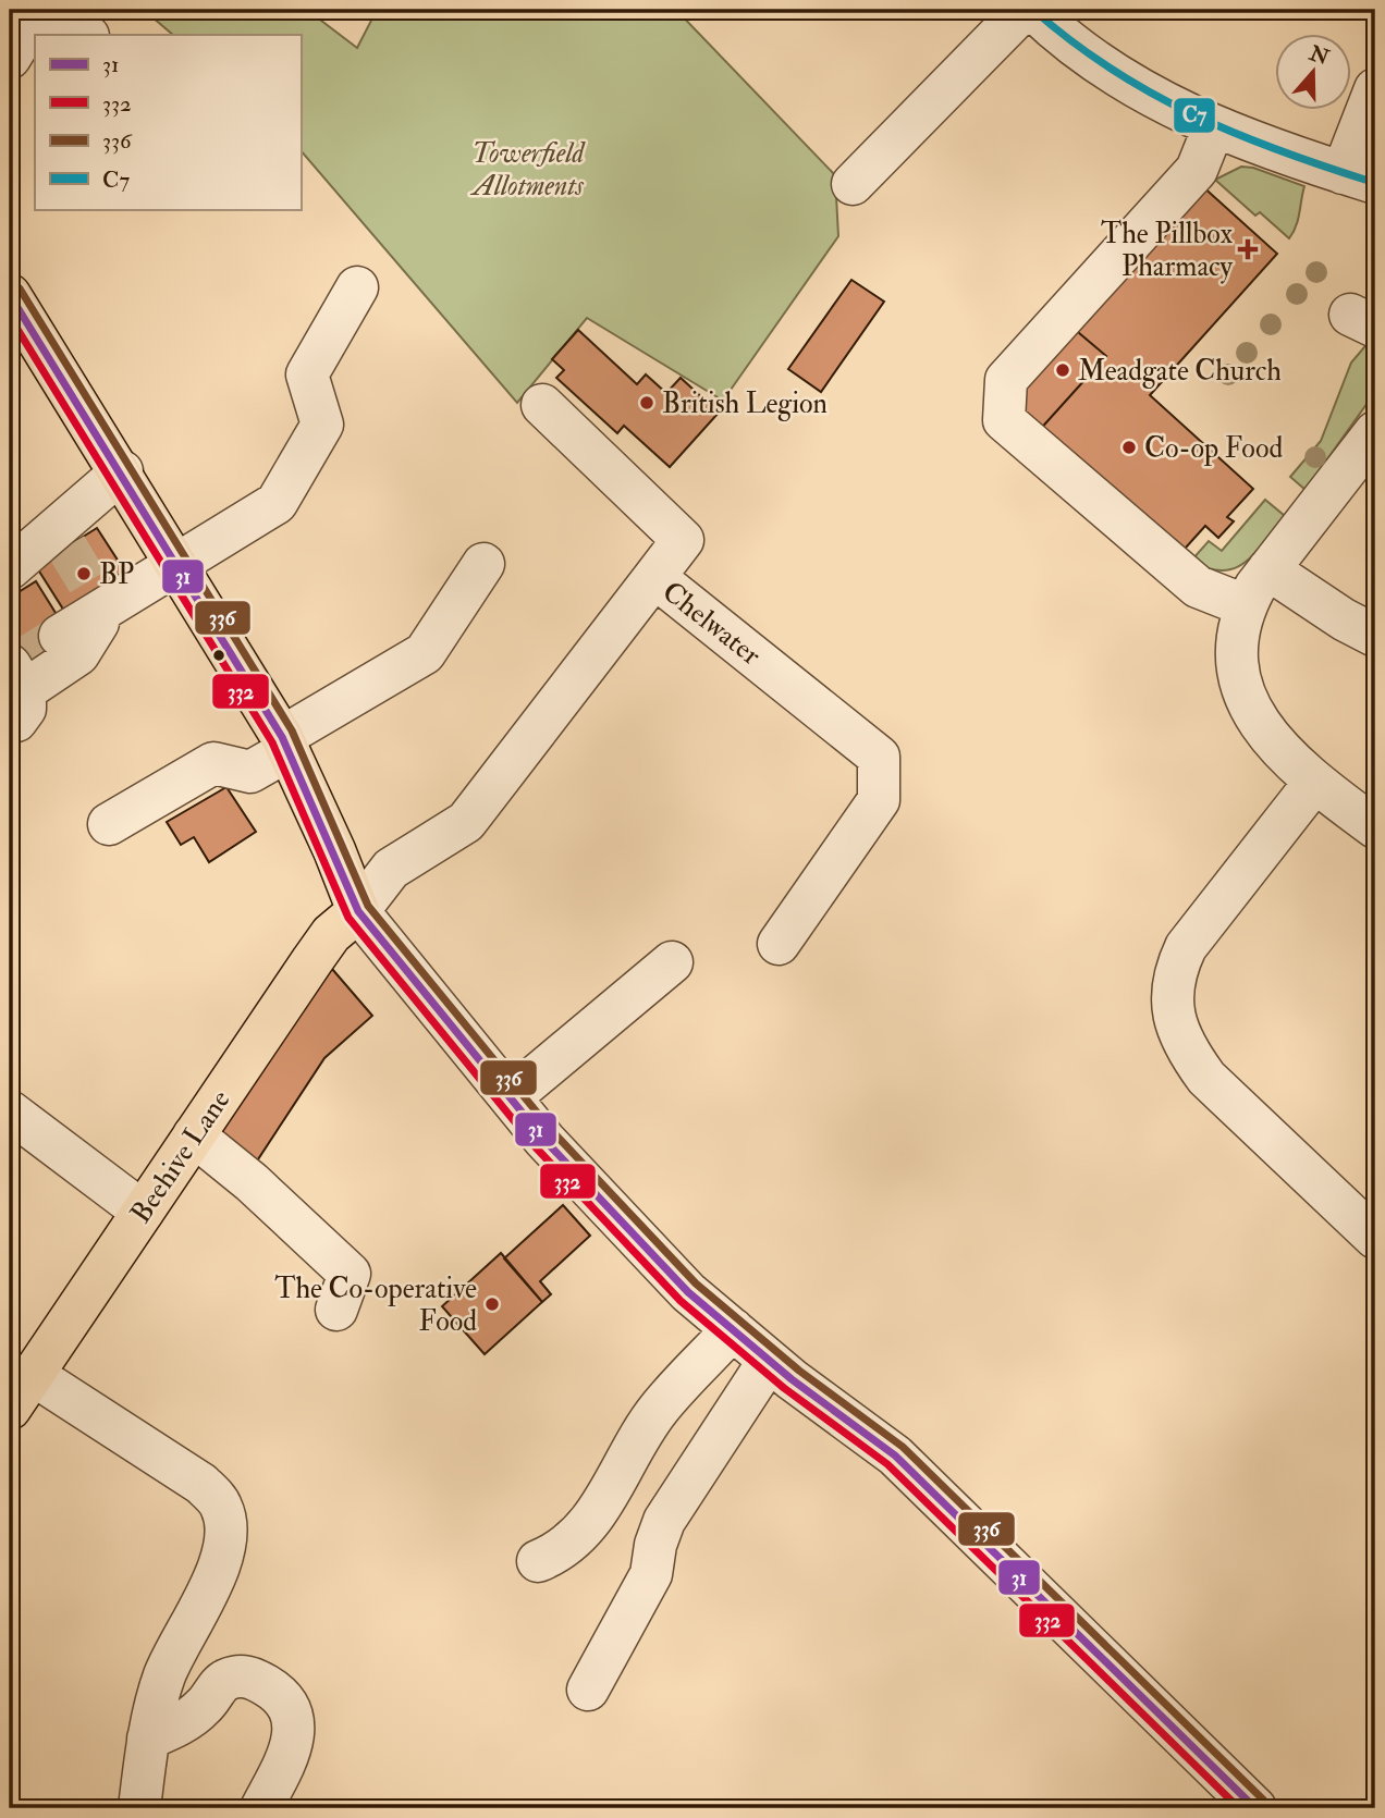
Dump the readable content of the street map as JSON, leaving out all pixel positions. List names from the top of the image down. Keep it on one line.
{"streets":{"main road":["Beehive Lane"],"street":["Chelwater"]},"crossings":[["Chelwater","Beehive Lane"]],"parks":["Towerfield Allotments"],"places":{"health":["The Pillbox Pharmacy"],"other":["Meadgate Church","British Legion","Co-op Food","BP","The Co-operative Food"]},"lines":["transit line C7","transit line 336","transit line 31","transit line 332"],"legend":["31","332","336","C7"],"north":"top"}
